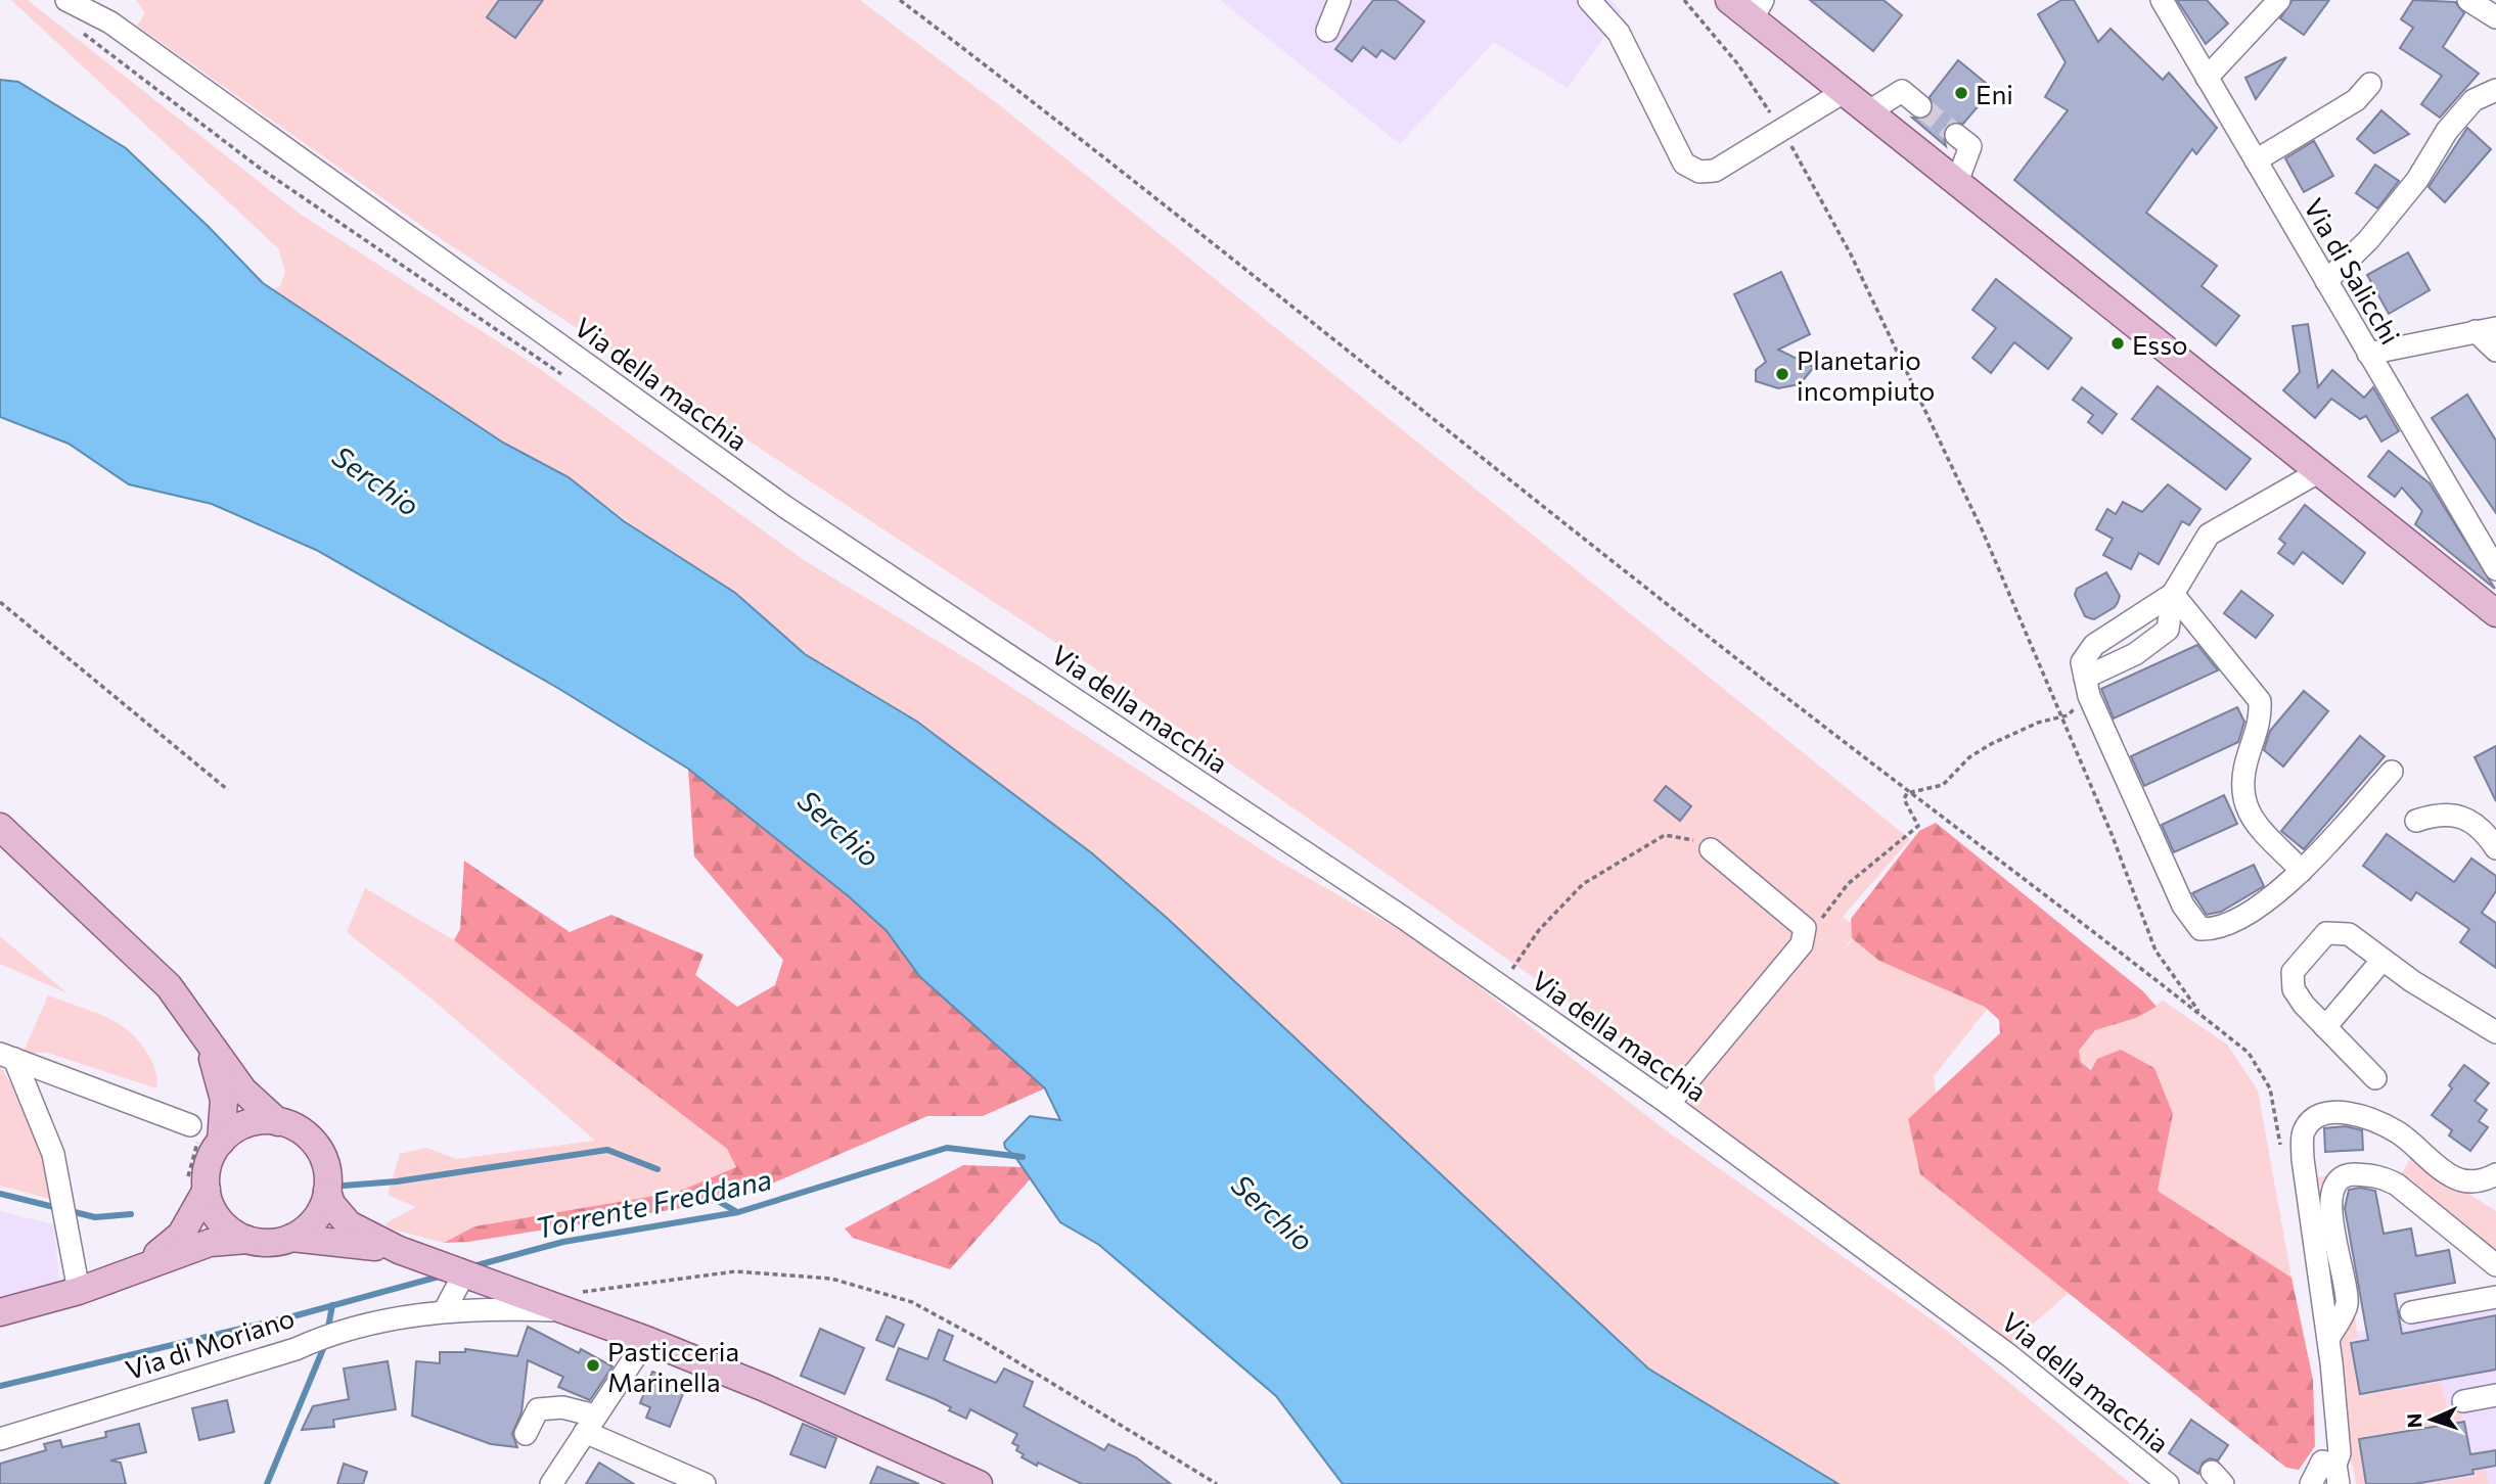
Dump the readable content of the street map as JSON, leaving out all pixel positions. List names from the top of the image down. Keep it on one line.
{"streets":{"street":["Via di Salicchi","Via della macchia","Via di Moriano"]},"water":["Serchio","Torrente Freddana"],"places":["Eni","Esso","Planetario incompiuto","Pasticceria Marinella"],"north":"left"}
